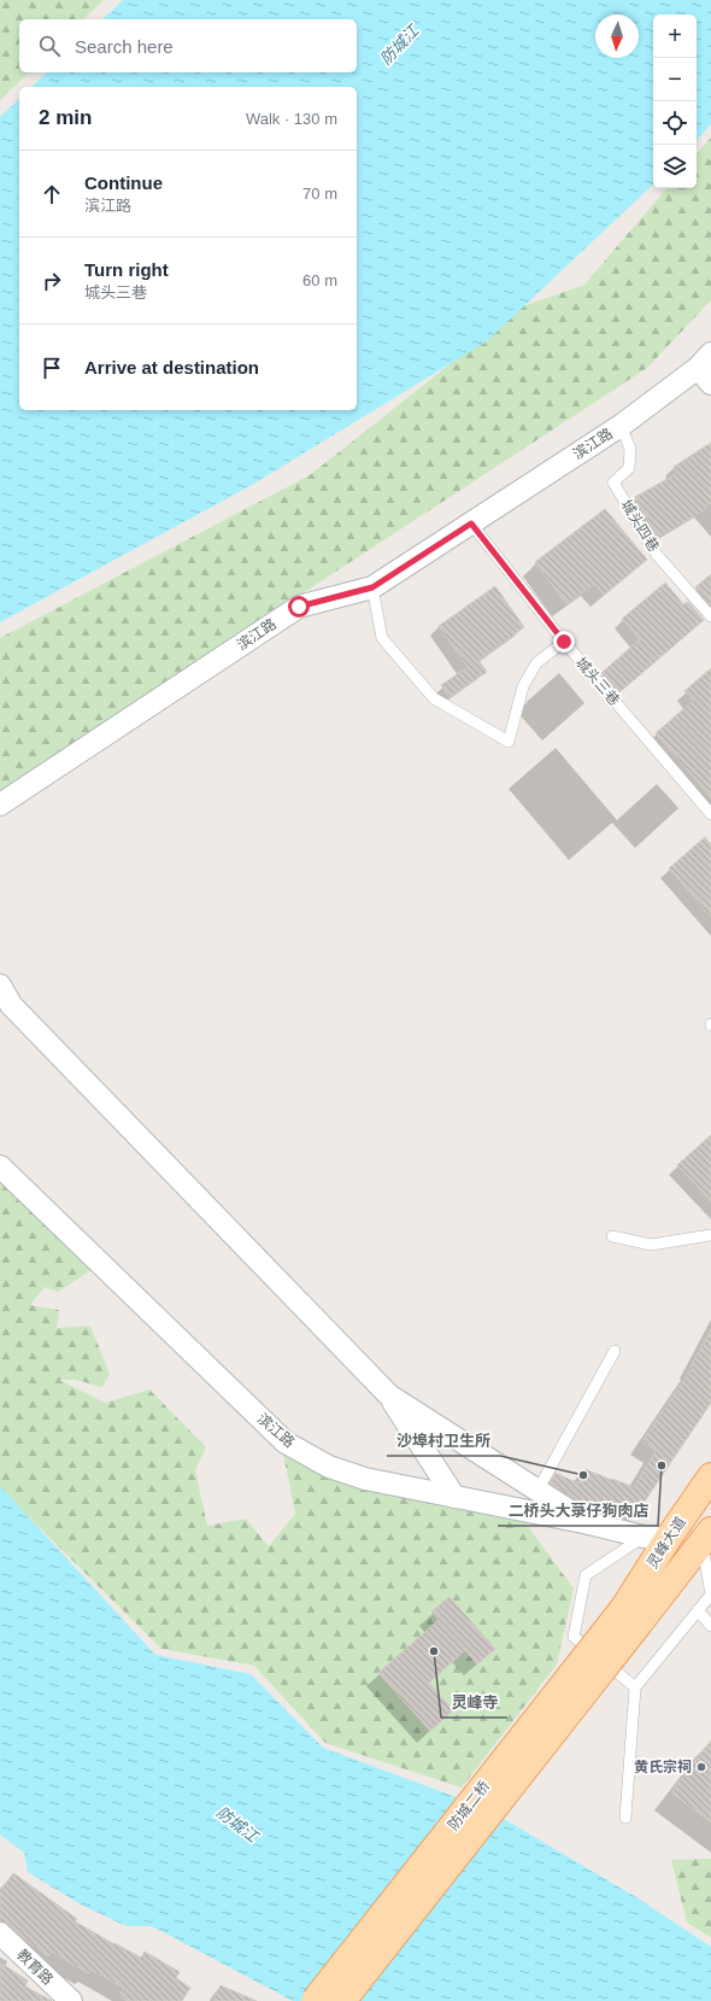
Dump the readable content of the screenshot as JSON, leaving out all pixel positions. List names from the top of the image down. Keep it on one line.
{"streets":{"main road":["灵峰大道","防城二桥"],"street":["滨江路","教育路"],"lane":["城头四巷","城头三巷"]},"crossings":[["滨江路","城头四巷"],["滨江路","城头三巷"],["滨江路","灵峰大道"],["灵峰大道","防城二桥"]],"water":["防城江"],"places":["二桥头大菉仔狗肉店","沙埠村卫生所","灵峰寺","黄氏宗祠"],"north":"bottom","page":{"map_buttons":["+","−"],"search":"Search here","heading":["2 min","Walk · 130 m"],"list":[["Continue","滨江路","70 m"],["Turn right","城头三巷","60 m"],"Arrive at destination"]}}
